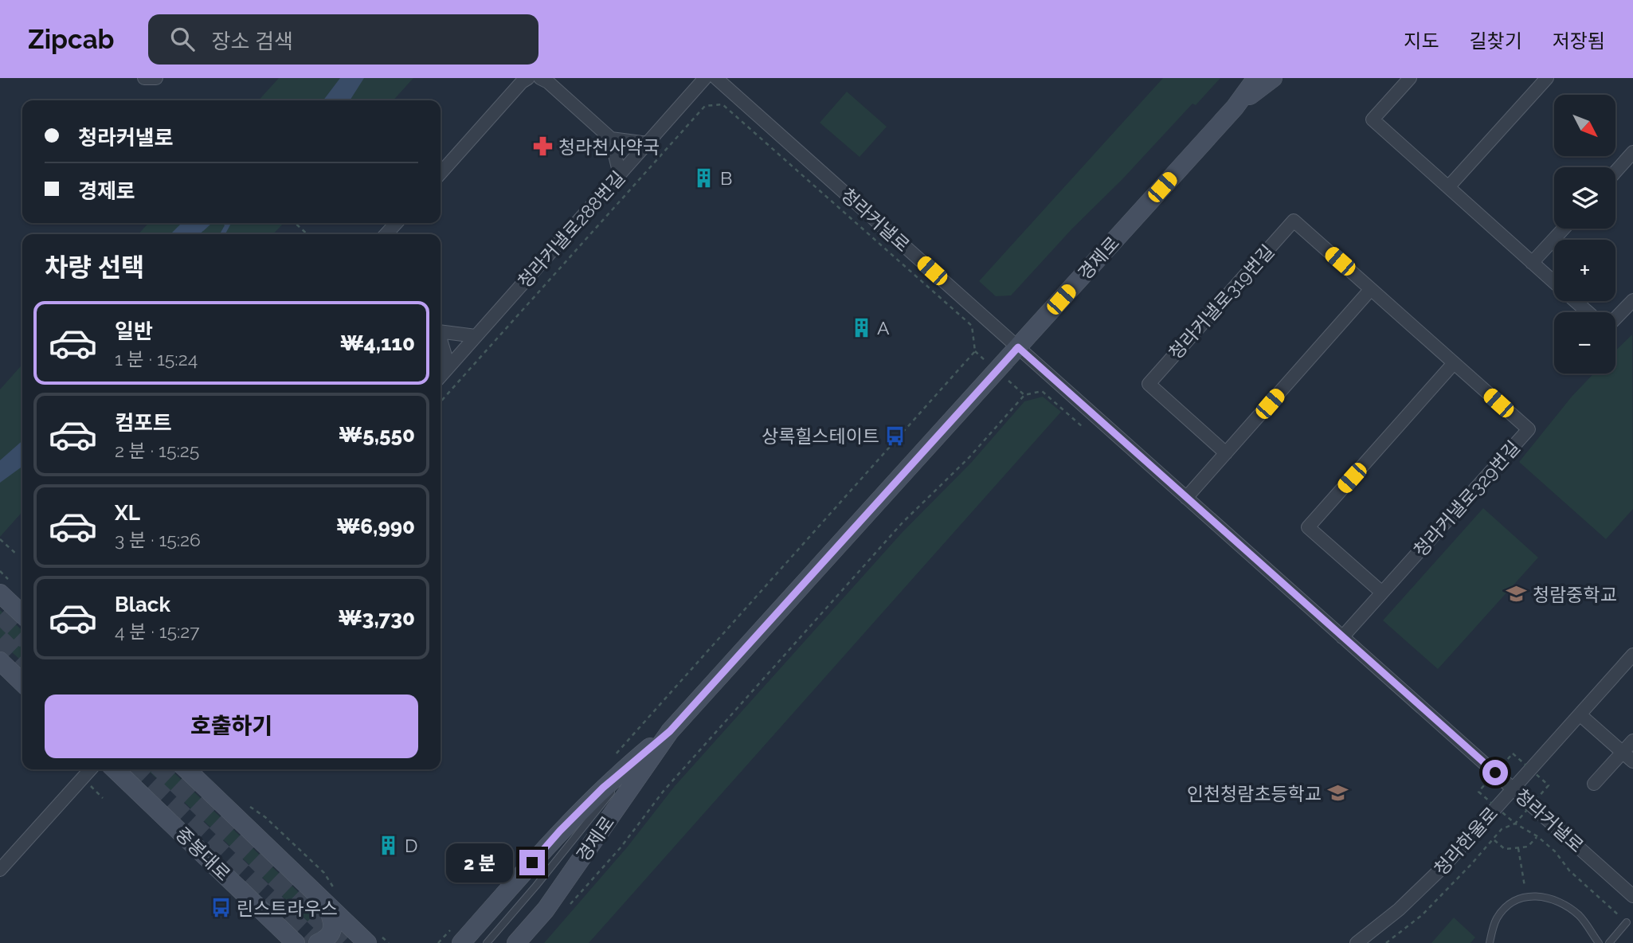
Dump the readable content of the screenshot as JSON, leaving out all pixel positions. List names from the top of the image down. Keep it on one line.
{"streets":{"main road":["경제로","중봉대로"],"street":["청라커낼로","청라커낼로288번길","청라커낼로319번길","청라커낼로329번길","청라한울로"]},"crossings":[["청라커낼로","경제로"],["청라커낼로","청라커낼로329번길"],["청라커낼로","청라한울로"],["청라커낼로319번길","청라커낼로329번길"]],"places":{"pharmacy":["청라천사약국"],"building":["B","A","D"],"bus stop":["상록힐스테이트","린스트라우스"],"school or university":["청람중학교","인천청람초등학교"]},"north":"bottom right","page":{"header":"Zipcab","search":"장소 검색","nav":["지도","길찾기","저장됨"],"map_buttons":["+","−"],"banner":["청라커낼로","경제로"],"heading":"차량 선택","list":[{"name":"일반","note":"1 분 · 15:24","value":"₩4,110"},{"name":"컴포트","note":"2 분 · 15:25","value":"₩5,550"},{"name":"XL","note":"3 분 · 15:26","value":"₩6,990"},{"name":"Black","note":"4 분 · 15:27","value":"₩3,730"}],"buttons":"호출하기","bubble":"2 분"}}
